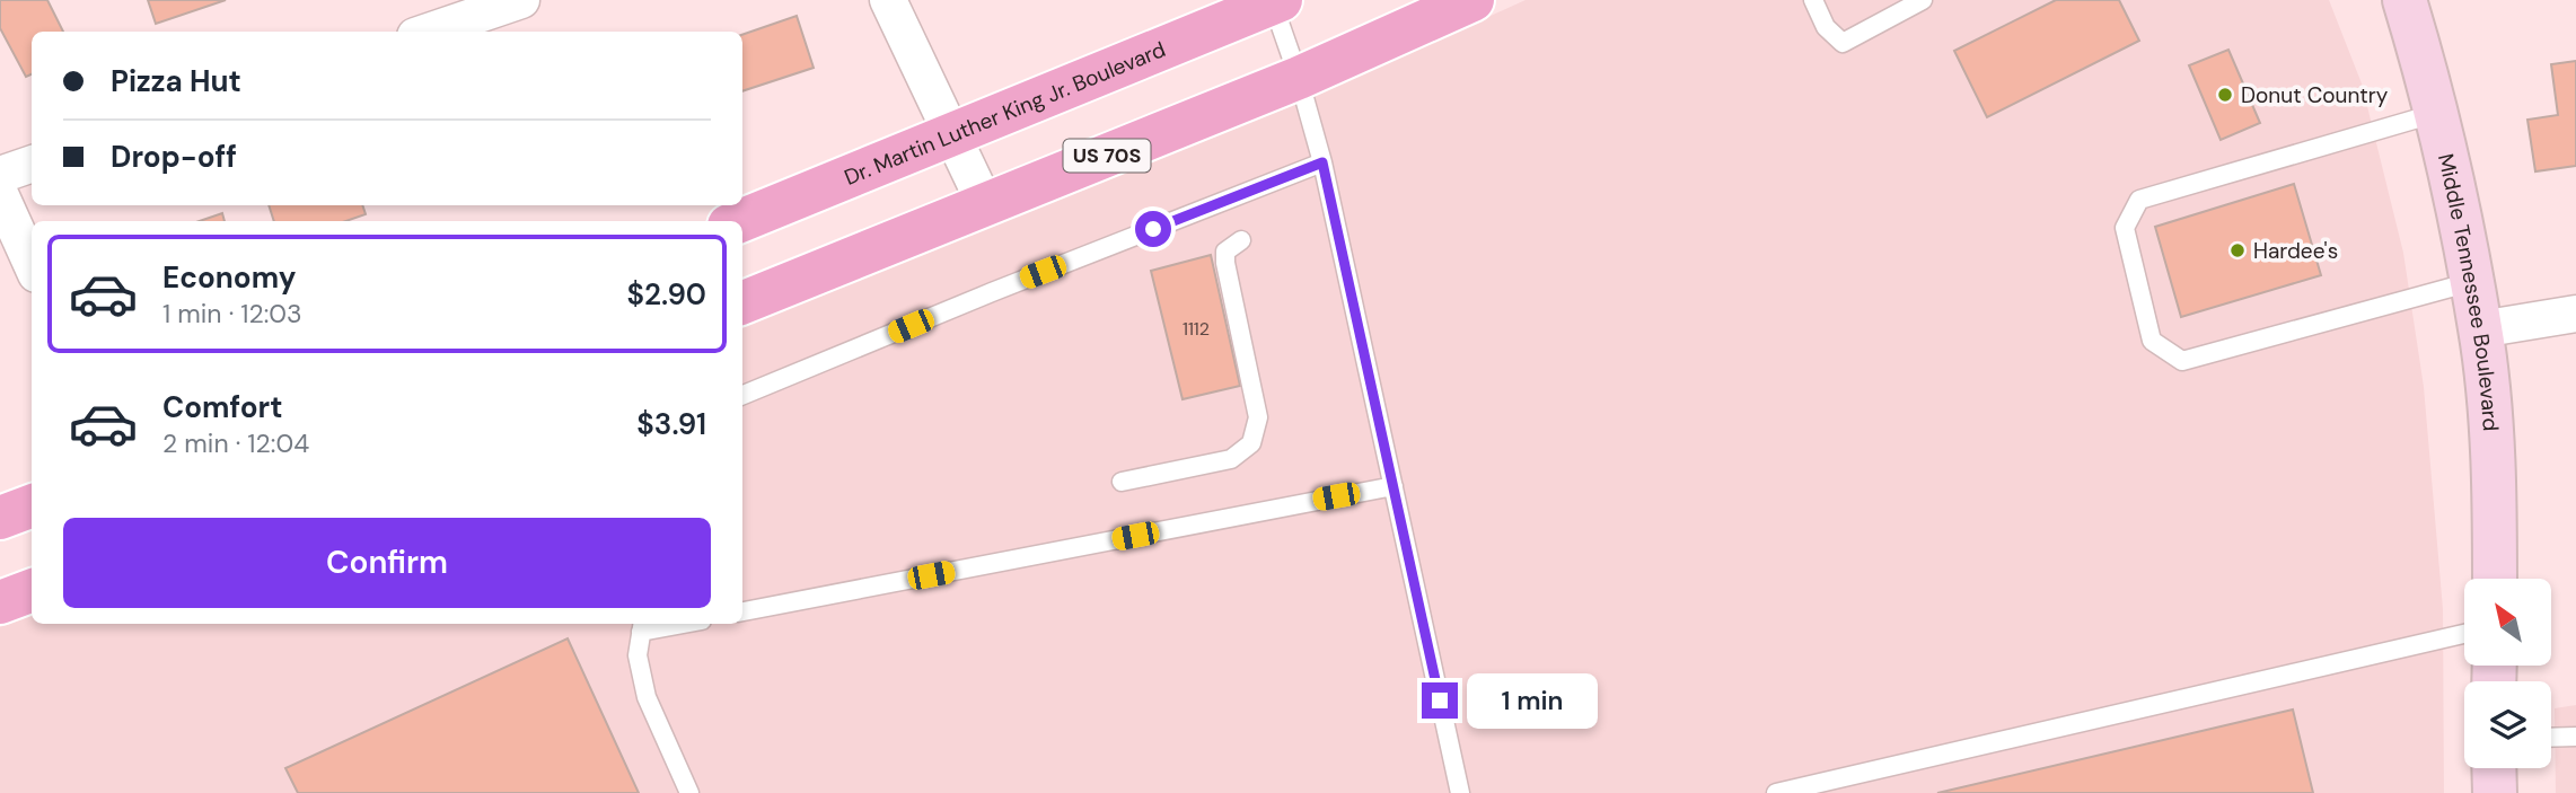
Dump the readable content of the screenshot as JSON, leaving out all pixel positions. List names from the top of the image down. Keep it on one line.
{"streets":{"main road":["Dr. Martin Luther King Jr. Boulevard","US 70S","Middle Tennessee Boulevard"]},"places":["Donut Country","Hardee's"],"house_numbers":["1112"],"north":"top left","page":{"banner":["Pizza Hut","Drop-off"],"list":[{"name":"Economy","note":"1 min · 12:03","value":"$2.90"},{"name":"Comfort","note":"2 min · 12:04","value":"$3.91"}],"buttons":"Confirm","bubble":"1 min"}}
